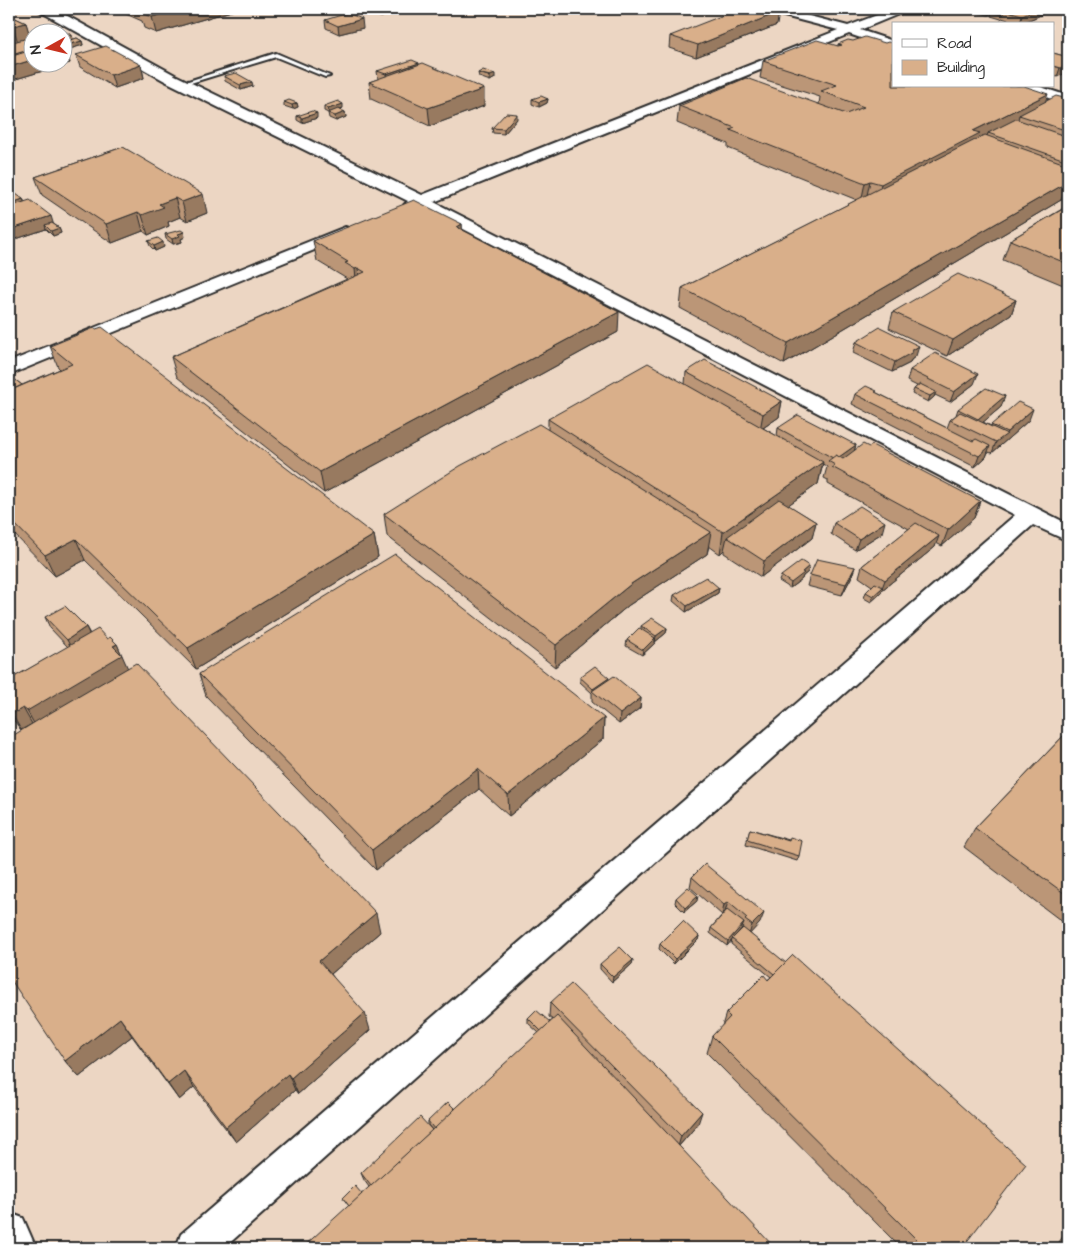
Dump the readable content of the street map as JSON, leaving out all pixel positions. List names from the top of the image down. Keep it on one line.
{"legend":["Road","Building"],"north":"left"}
